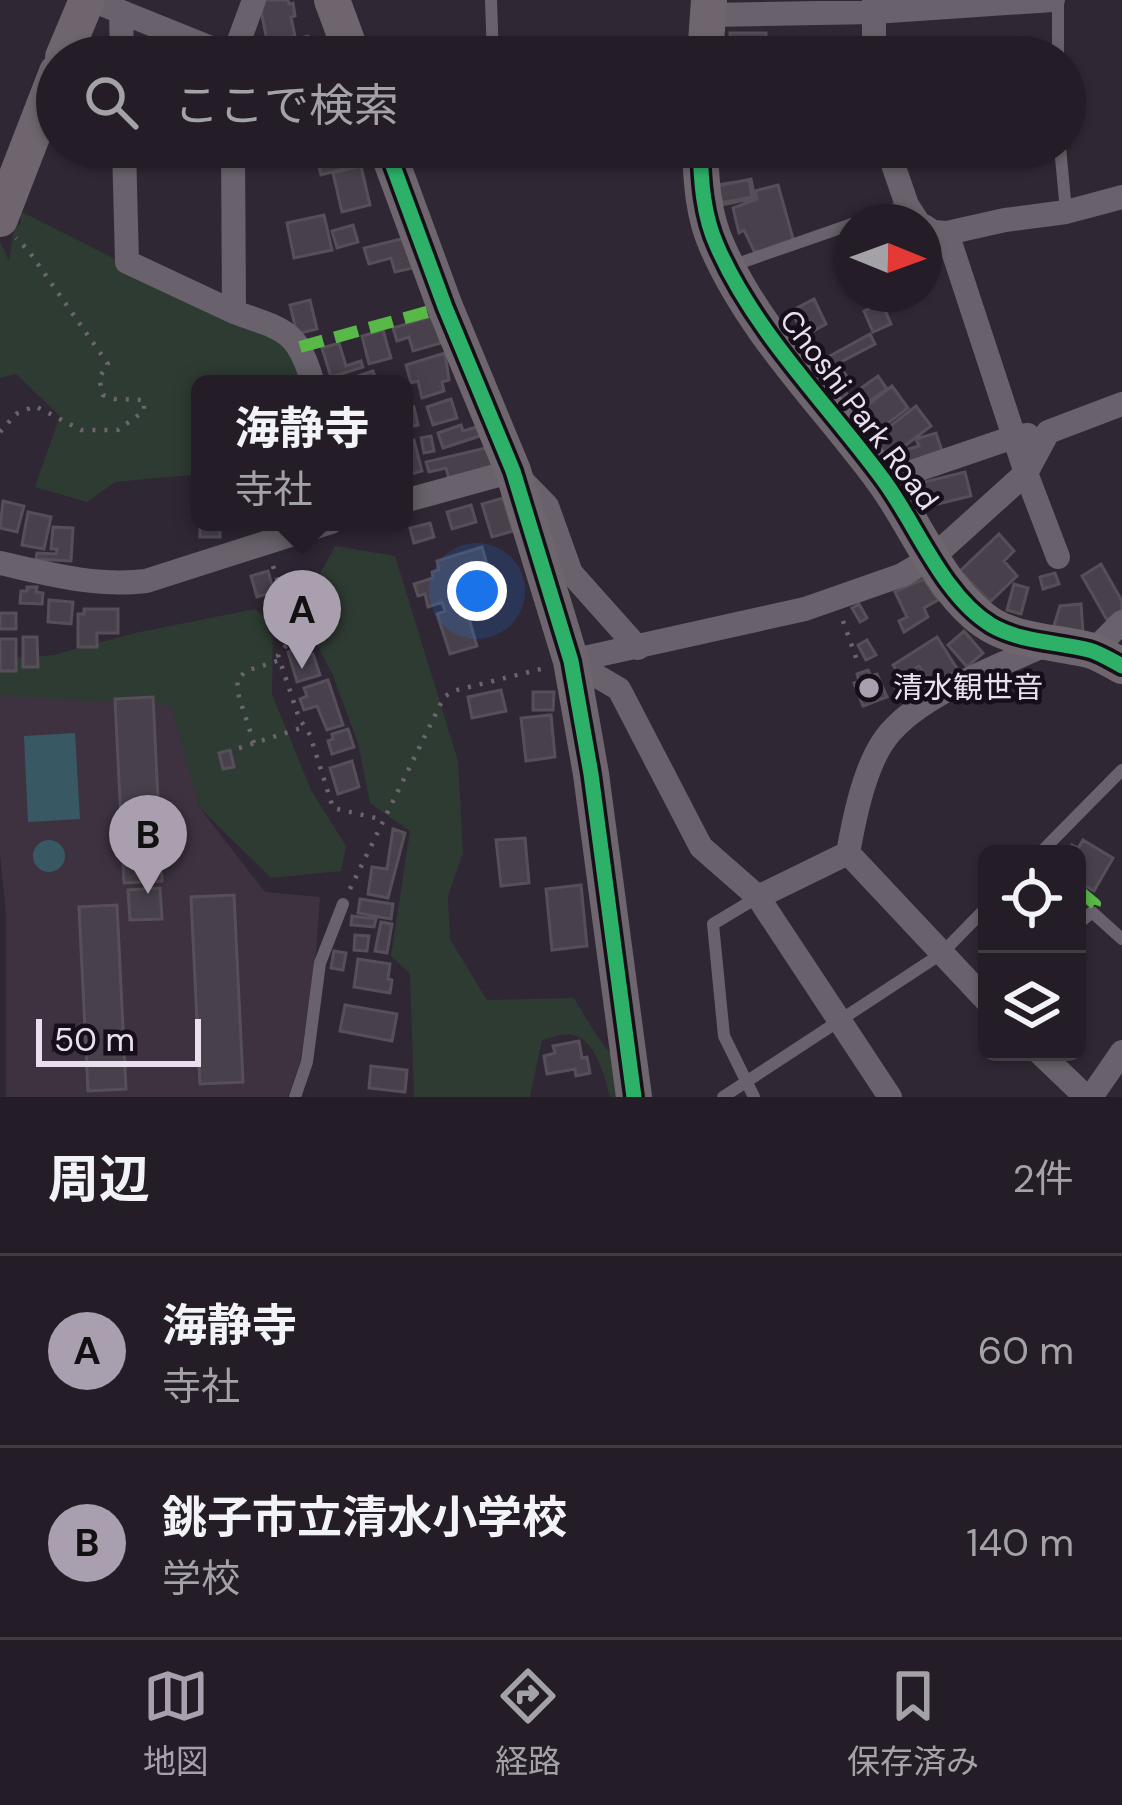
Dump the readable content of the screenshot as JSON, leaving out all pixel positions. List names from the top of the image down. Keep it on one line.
{"streets":{"street":["Choshi Park Road"]},"places":["清水観世音"],"scale_bar":"50 m","north":"right","page":{"search":"ここで検索","popup":["海静寺","寺社"],"pins":["A","B"],"scale":"50 m","heading":["周辺","2件"],"list":[{"mark":"A","name":"海静寺","note":"寺社","value":"60 m"},{"mark":"B","name":"銚子市立清水小学校","note":"学校","value":"140 m"}],"nav":["地図","経路","保存済み"]}}
